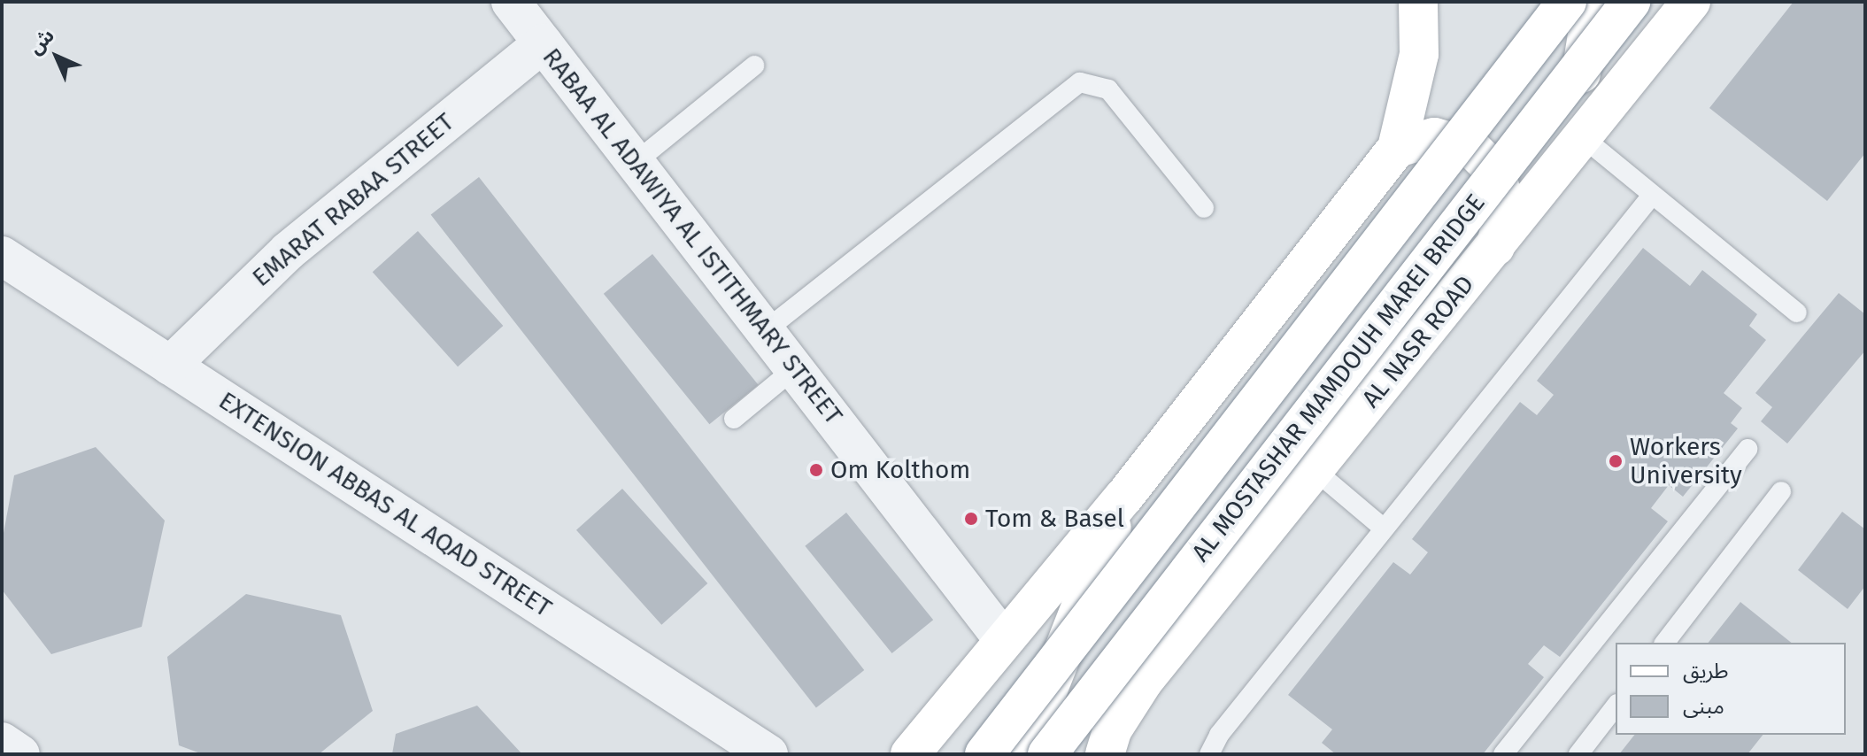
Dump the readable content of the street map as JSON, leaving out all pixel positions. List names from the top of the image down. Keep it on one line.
{"streets":{"main road":["AL NASR ROAD","AL MOSTASHAR MAMDOUH MAREI BRIDGE"],"street":["EMARAT RABAA STREET","RABAA AL ADAWIYA AL ISTITHMARY STREET","EXTENSION ABBAS AL AQAD STREET"]},"crossings":[["EMARAT RABAA STREET","RABAA AL ADAWIYA AL ISTITHMARY STREET"],["EMARAT RABAA STREET","EXTENSION ABBAS AL AQAD STREET"]],"places":["Workers University","Om Kolthom","Tom & Basel"],"legend":["طريق","مبنى"],"north":"top left"}
